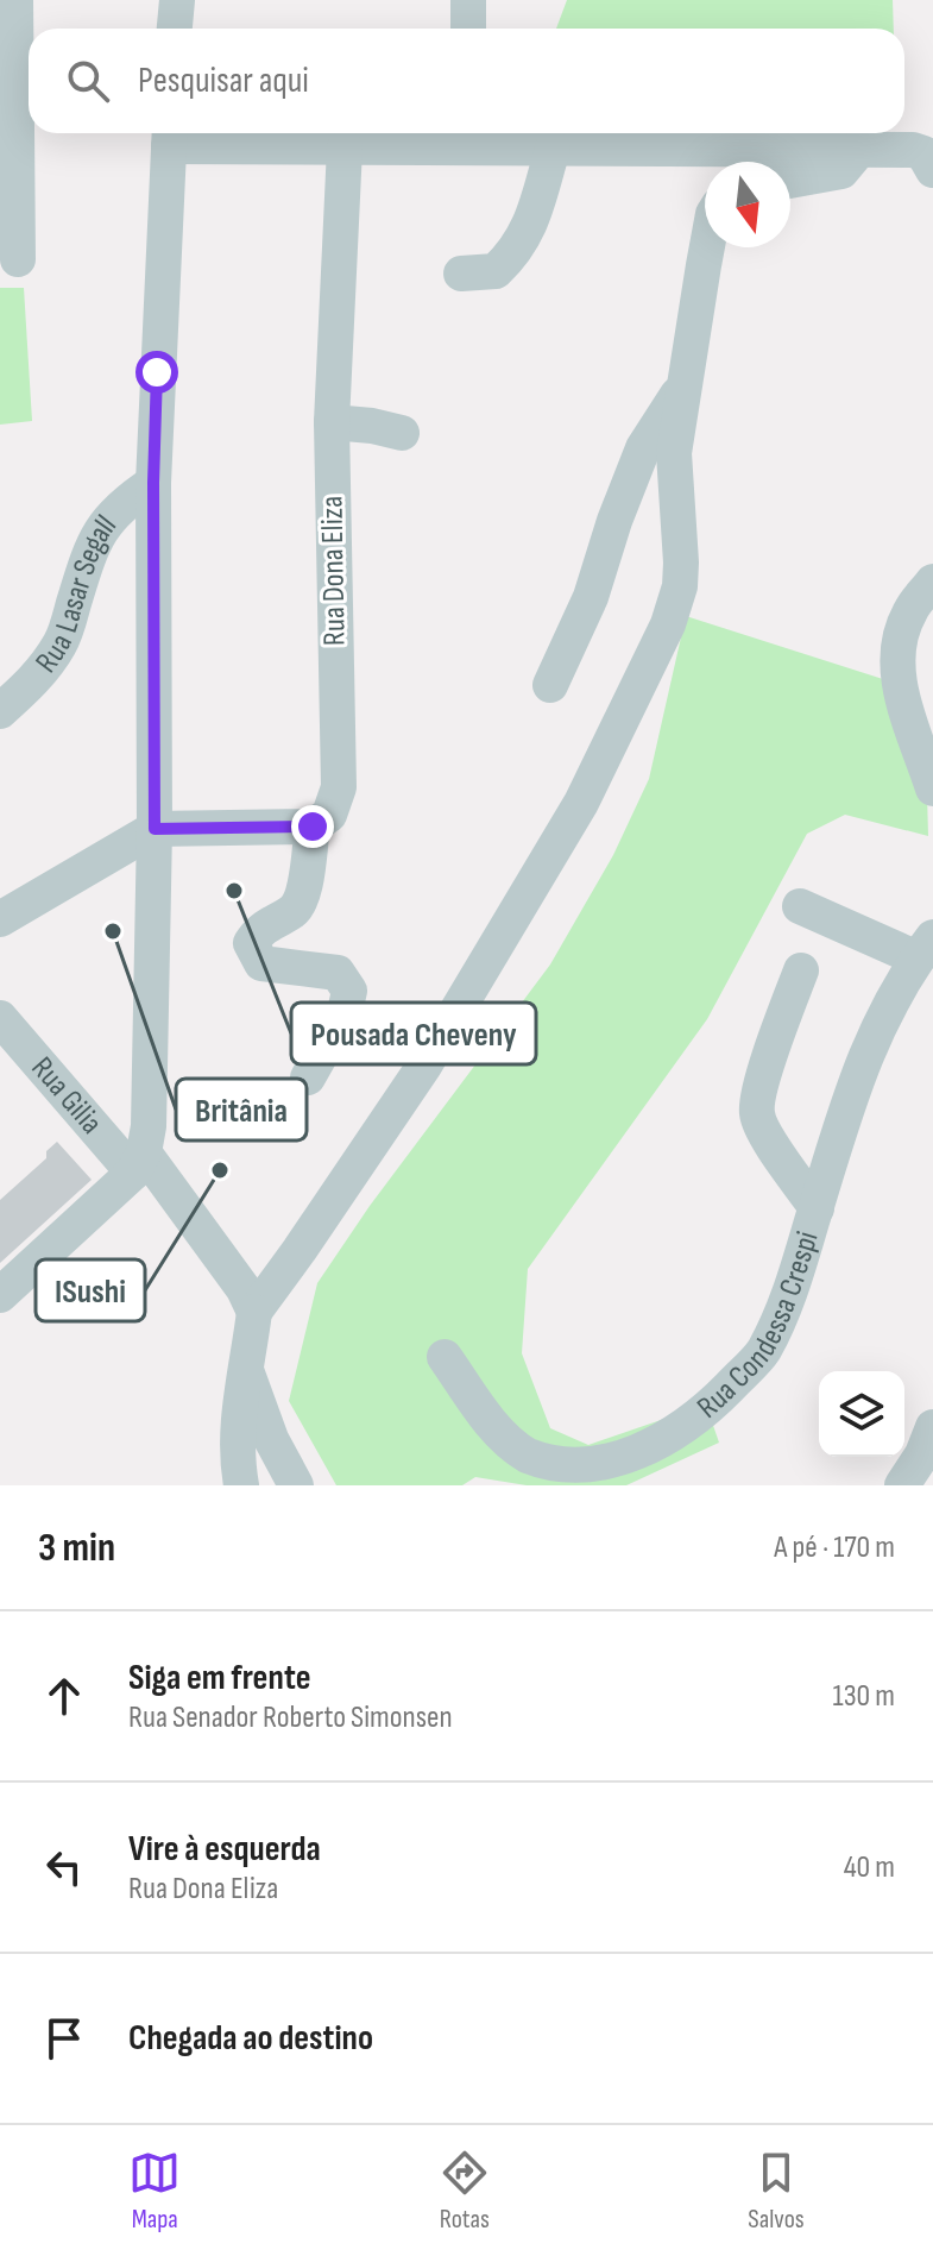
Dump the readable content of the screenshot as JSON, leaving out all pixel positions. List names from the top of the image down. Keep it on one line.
{"streets":{"street":["Rua Dona Eliza","Rua Lasar Segall","Rua Gilia","Rua Condessa Crespi"]},"places":["Pousada Cheveny","Britânia","ISushi"],"north":"bottom","page":{"search":"Pesquisar aqui","heading":["3 min","A pé · 170 m"],"list":[["Siga em frente","Rua Senador Roberto Simonsen","130 m"],["Vire à esquerda","Rua Dona Eliza","40 m"],"Chegada ao destino"],"nav":["Mapa","Rotas","Salvos"]}}
